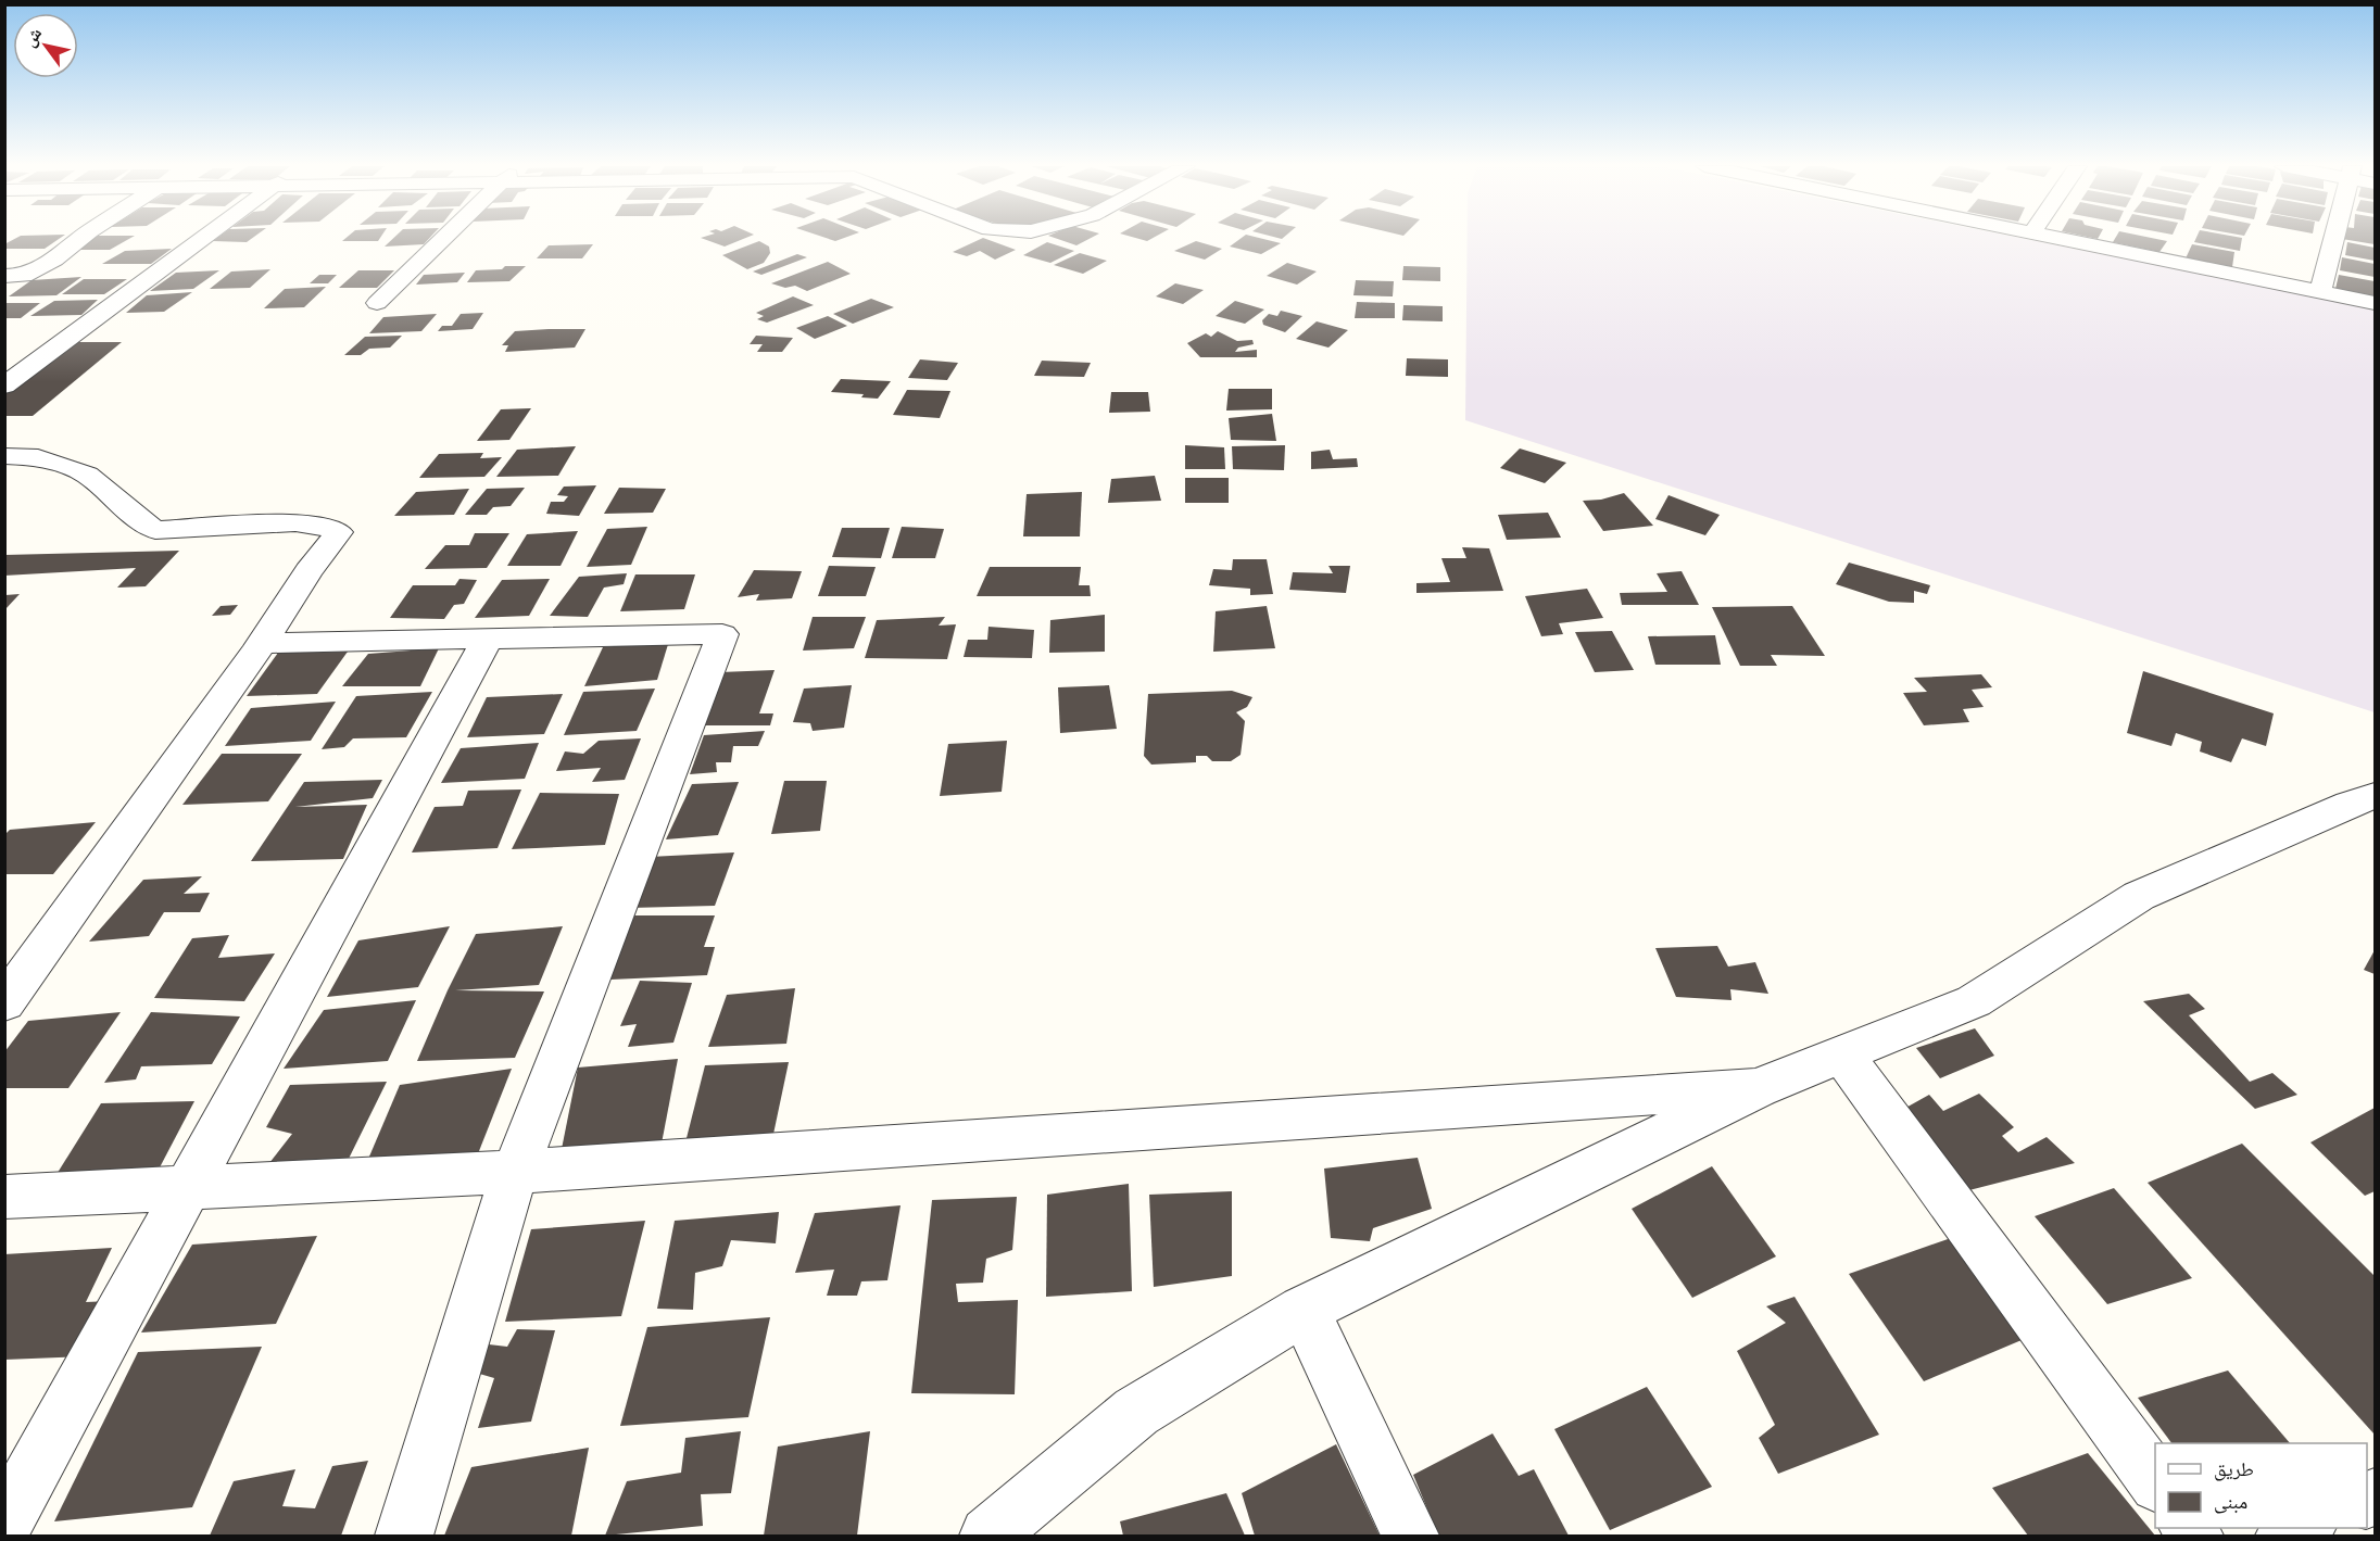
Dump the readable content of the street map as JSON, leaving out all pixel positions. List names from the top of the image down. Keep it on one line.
{"legend":["طريق","مبنى"],"north":"top left"}
